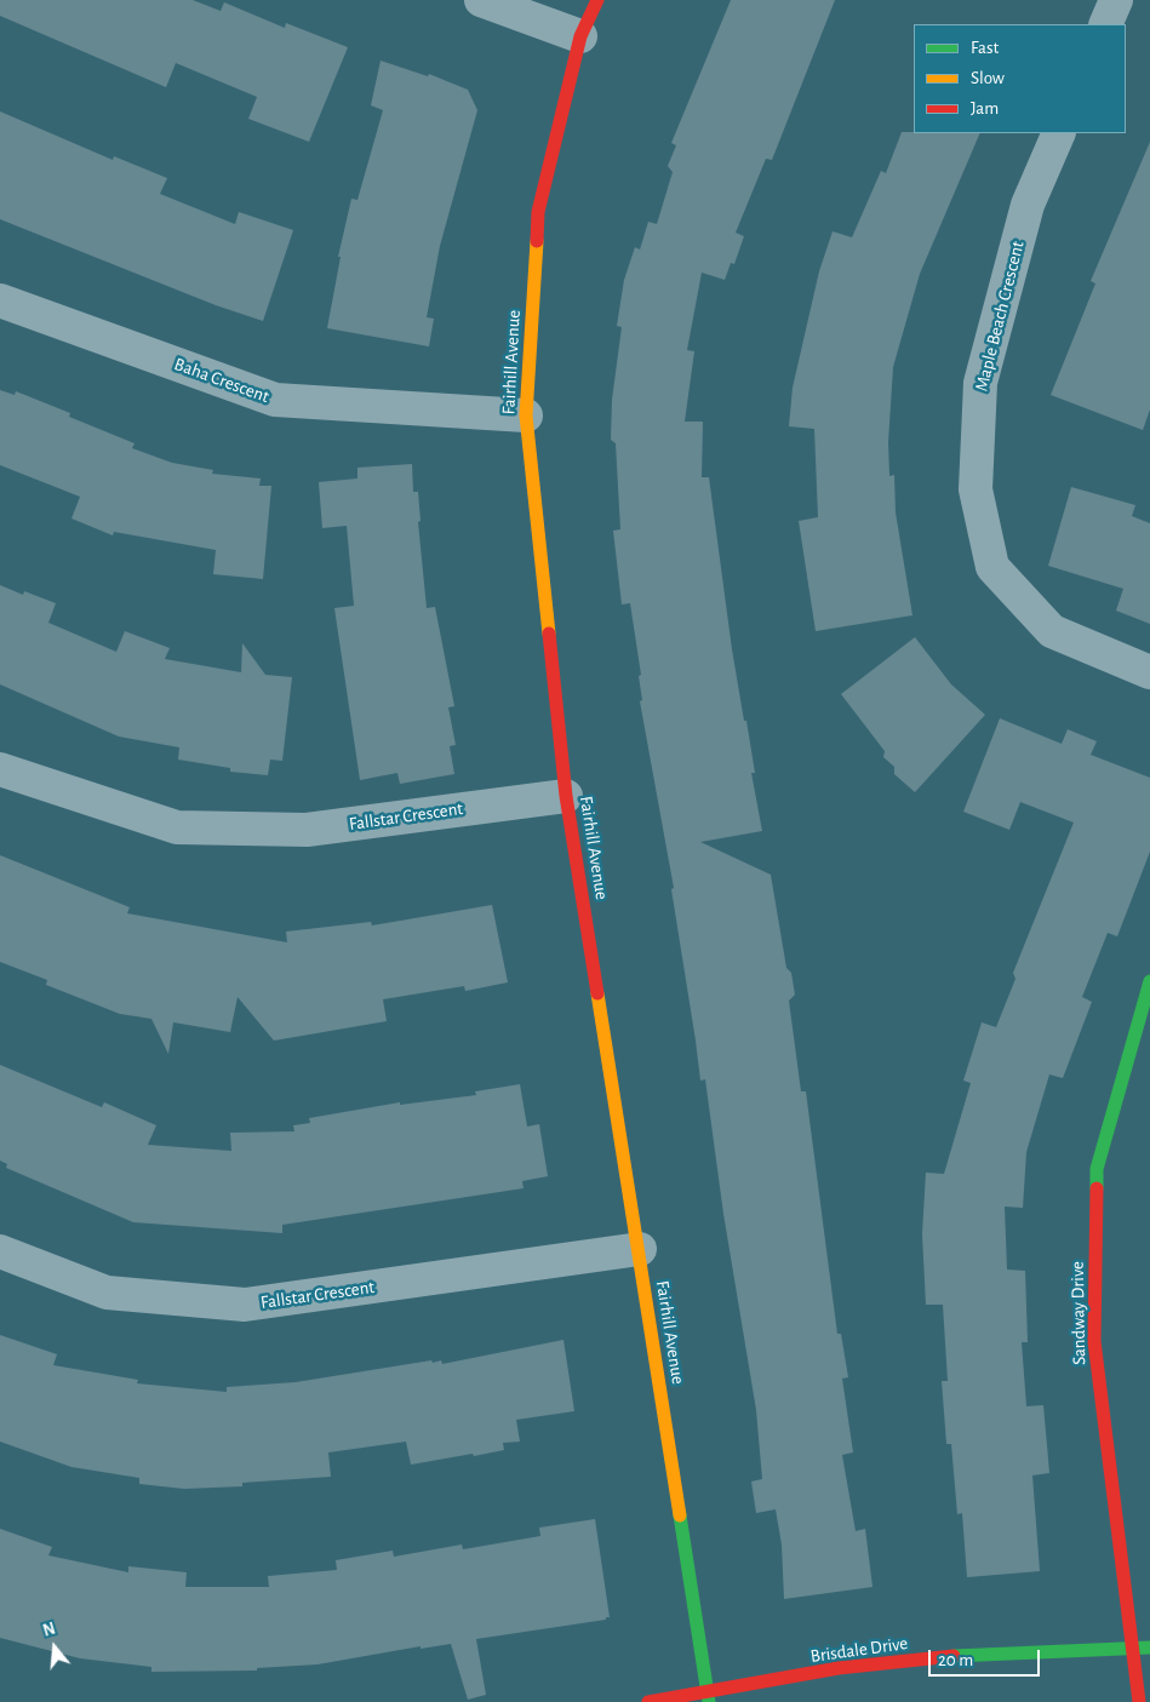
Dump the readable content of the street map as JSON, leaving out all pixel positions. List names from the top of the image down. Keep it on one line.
{"streets":{"street":["Maple Beach Crescent","Fairhill Avenue","Baha Crescent","Fallstar Crescent","Sandway Drive","Brisdale Drive"]},"crossings":[["Fairhill Avenue","Baha Crescent"],["Fairhill Avenue","Fallstar Crescent"],["Fairhill Avenue","Brisdale Drive"],["Sandway Drive","Brisdale Drive"]],"legend":["Fast","Slow","Jam"],"scale_bar":"20 m","north":"top"}
